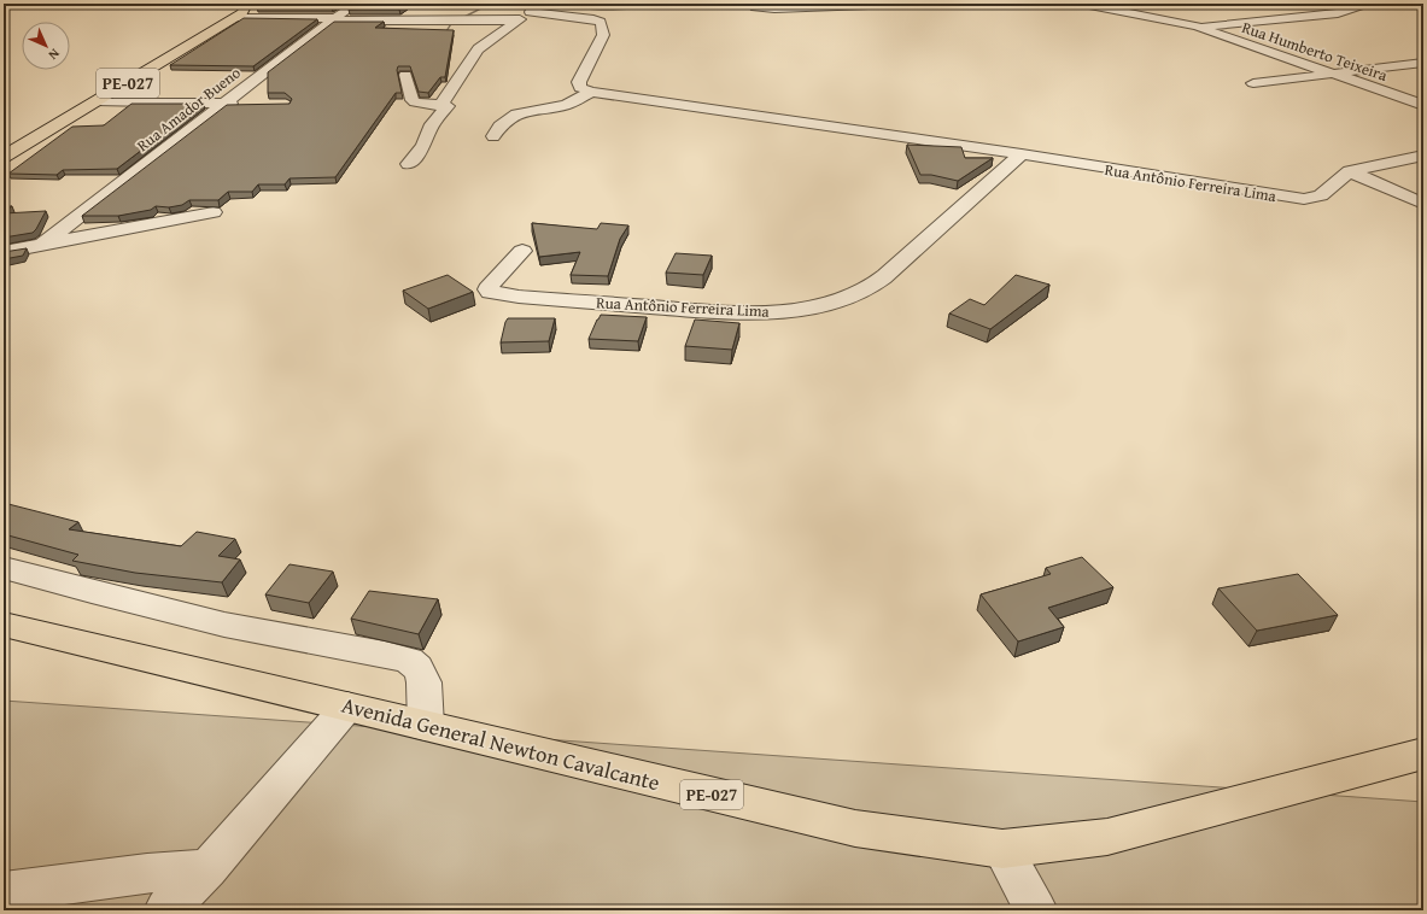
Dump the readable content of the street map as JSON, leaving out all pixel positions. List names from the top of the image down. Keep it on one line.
{"streets":{"main road":["PE-027","Avenida General Newton Cavalcante"],"street":["Rua Humberto Teixeira","Rua Amador Bueno","Rua Antônio Ferreira Lima"]},"north":"bottom right"}
